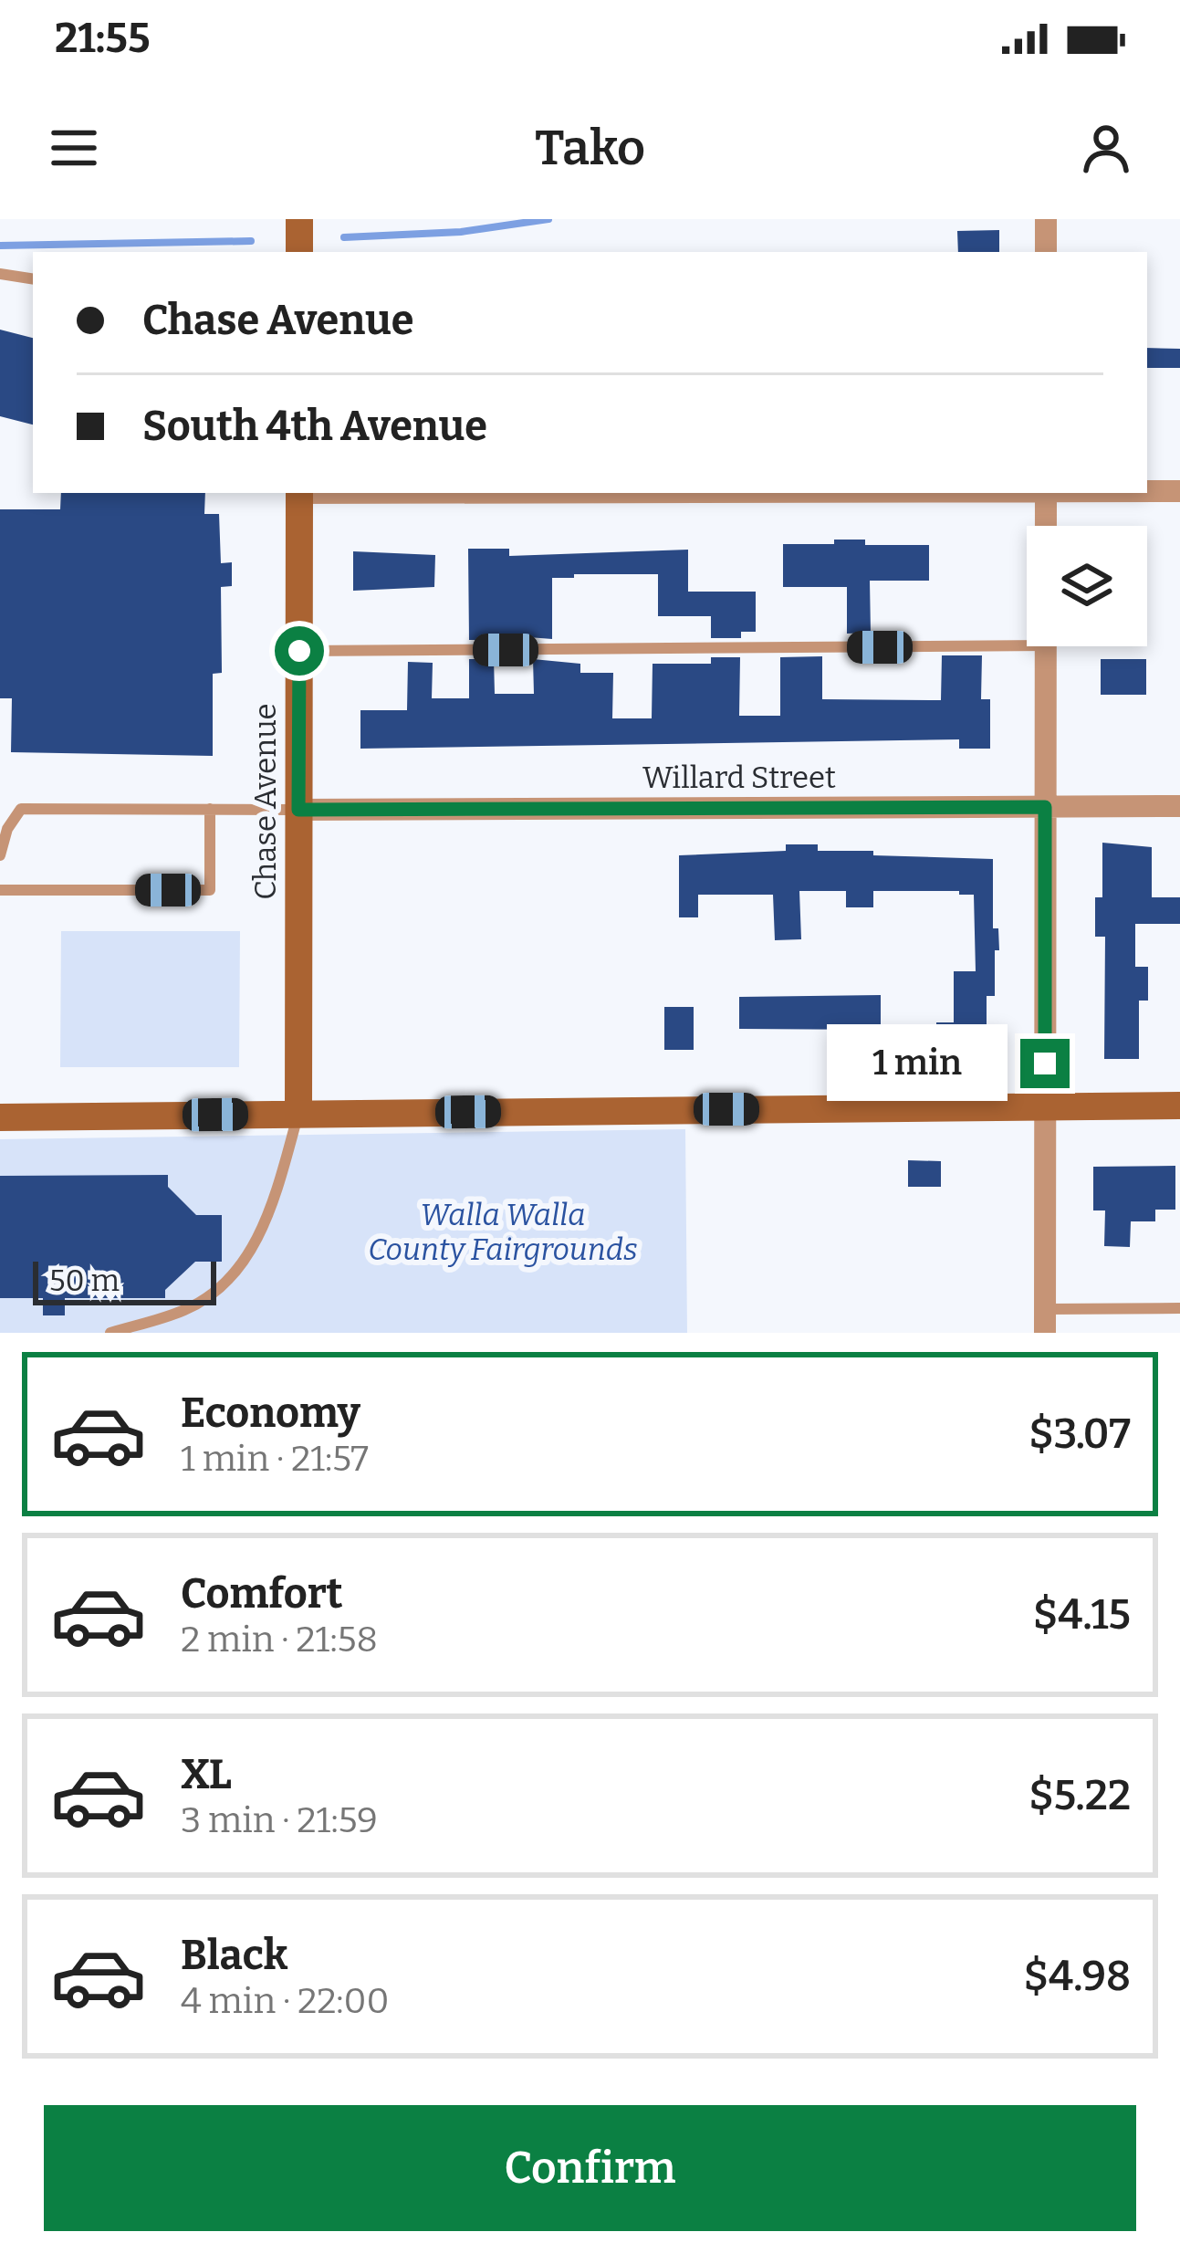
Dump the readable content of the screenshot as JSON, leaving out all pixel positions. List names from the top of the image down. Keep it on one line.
{"streets":{"street":["Willard Street","Chase Avenue"]},"crossings":[["Willard Street","Chase Avenue"]],"parks":["Walla Walla County Fairgrounds"],"scale_bar":"50 m","page":{"status":"21:55","header":"Tako","banner":["Chase Avenue","South 4th Avenue"],"bubble":"1 min","scale":"50 m","list":[{"name":"Economy","note":"1 min · 21:57","value":"$3.07"},{"name":"Comfort","note":"2 min · 21:58","value":"$4.15"},{"name":"XL","note":"3 min · 21:59","value":"$5.22"},{"name":"Black","note":"4 min · 22:00","value":"$4.98"}],"buttons":"Confirm"}}
